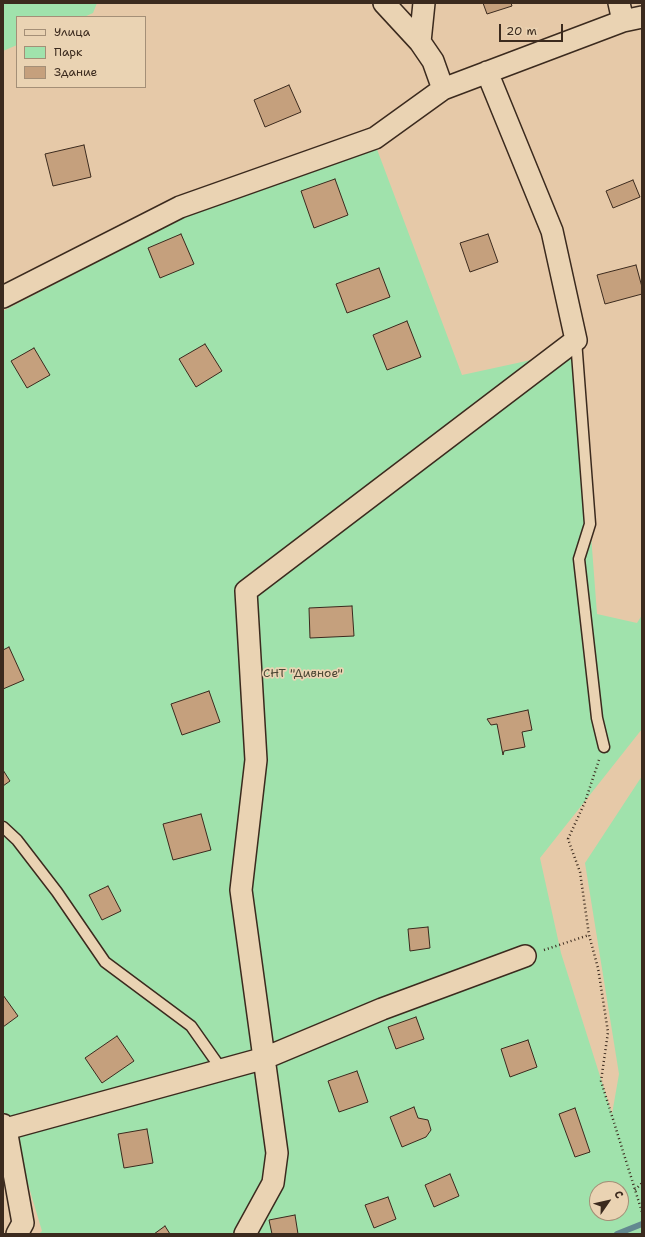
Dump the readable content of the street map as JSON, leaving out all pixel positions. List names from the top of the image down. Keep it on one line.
{"parks":["СНТ \"Дивное\""],"legend":["Улица","Парк","Здание"],"scale_bar":"20 m","north":"top right"}
